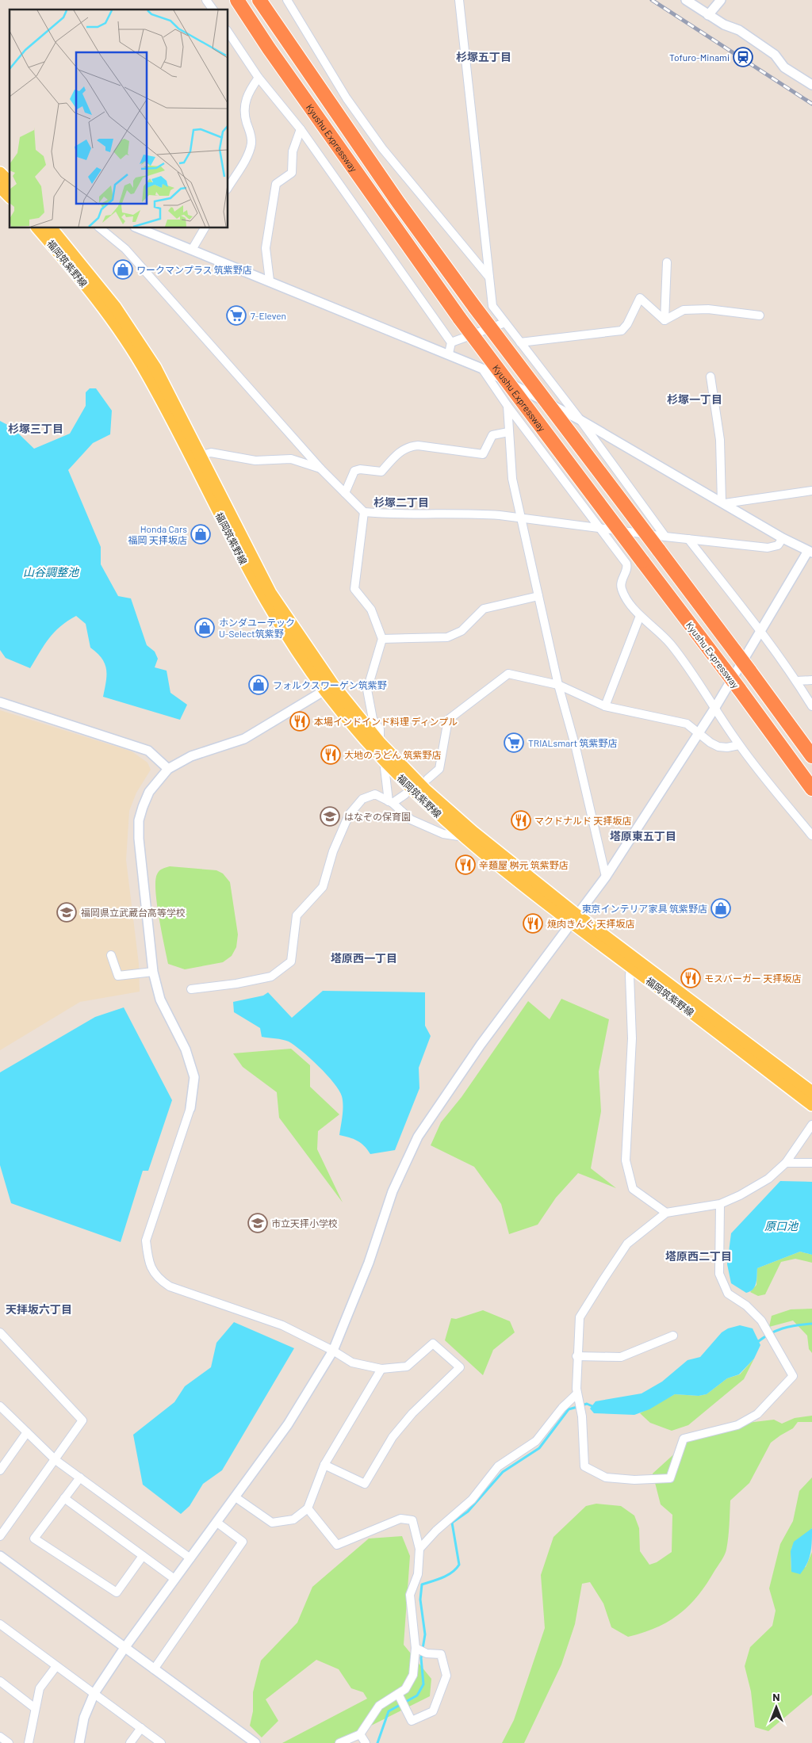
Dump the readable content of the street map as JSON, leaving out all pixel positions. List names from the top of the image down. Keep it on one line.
{"streets":{"highway":["Kyushu Expressway"],"main road":["福岡筑紫野線"]},"districts":["杉塚五丁目","杉塚一丁目","杉塚三丁目","杉塚二丁目","塔原東五丁目","塔原西一丁目","塔原西二丁目","天拝坂六丁目"],"water":["山谷調整池","原口池"],"places":{"station":["Tofuro-Minami"],"shop":["ワークマンプラス 筑紫野店","Honda Cars 福岡 天拝坂店","ホンダユーテック U-Select筑紫野","フォルクスワーゲン筑紫野","東京インテリア家具 筑紫野店"],"supermarket":["7-Eleven","TRIALsmart 筑紫野店"],"restaurant":["本場インドインド料理 ディンプル","大地のうどん 筑紫野店","マクドナルド 天拝坂店","辛麺屋 桝元 筑紫野店","焼肉きんぐ 天拝坂店","モスバーガー 天拝坂店"],"school or university":["はなぞの保育園","福岡県立武蔵台高等学校","市立天拝小学校"]},"north":"top"}
